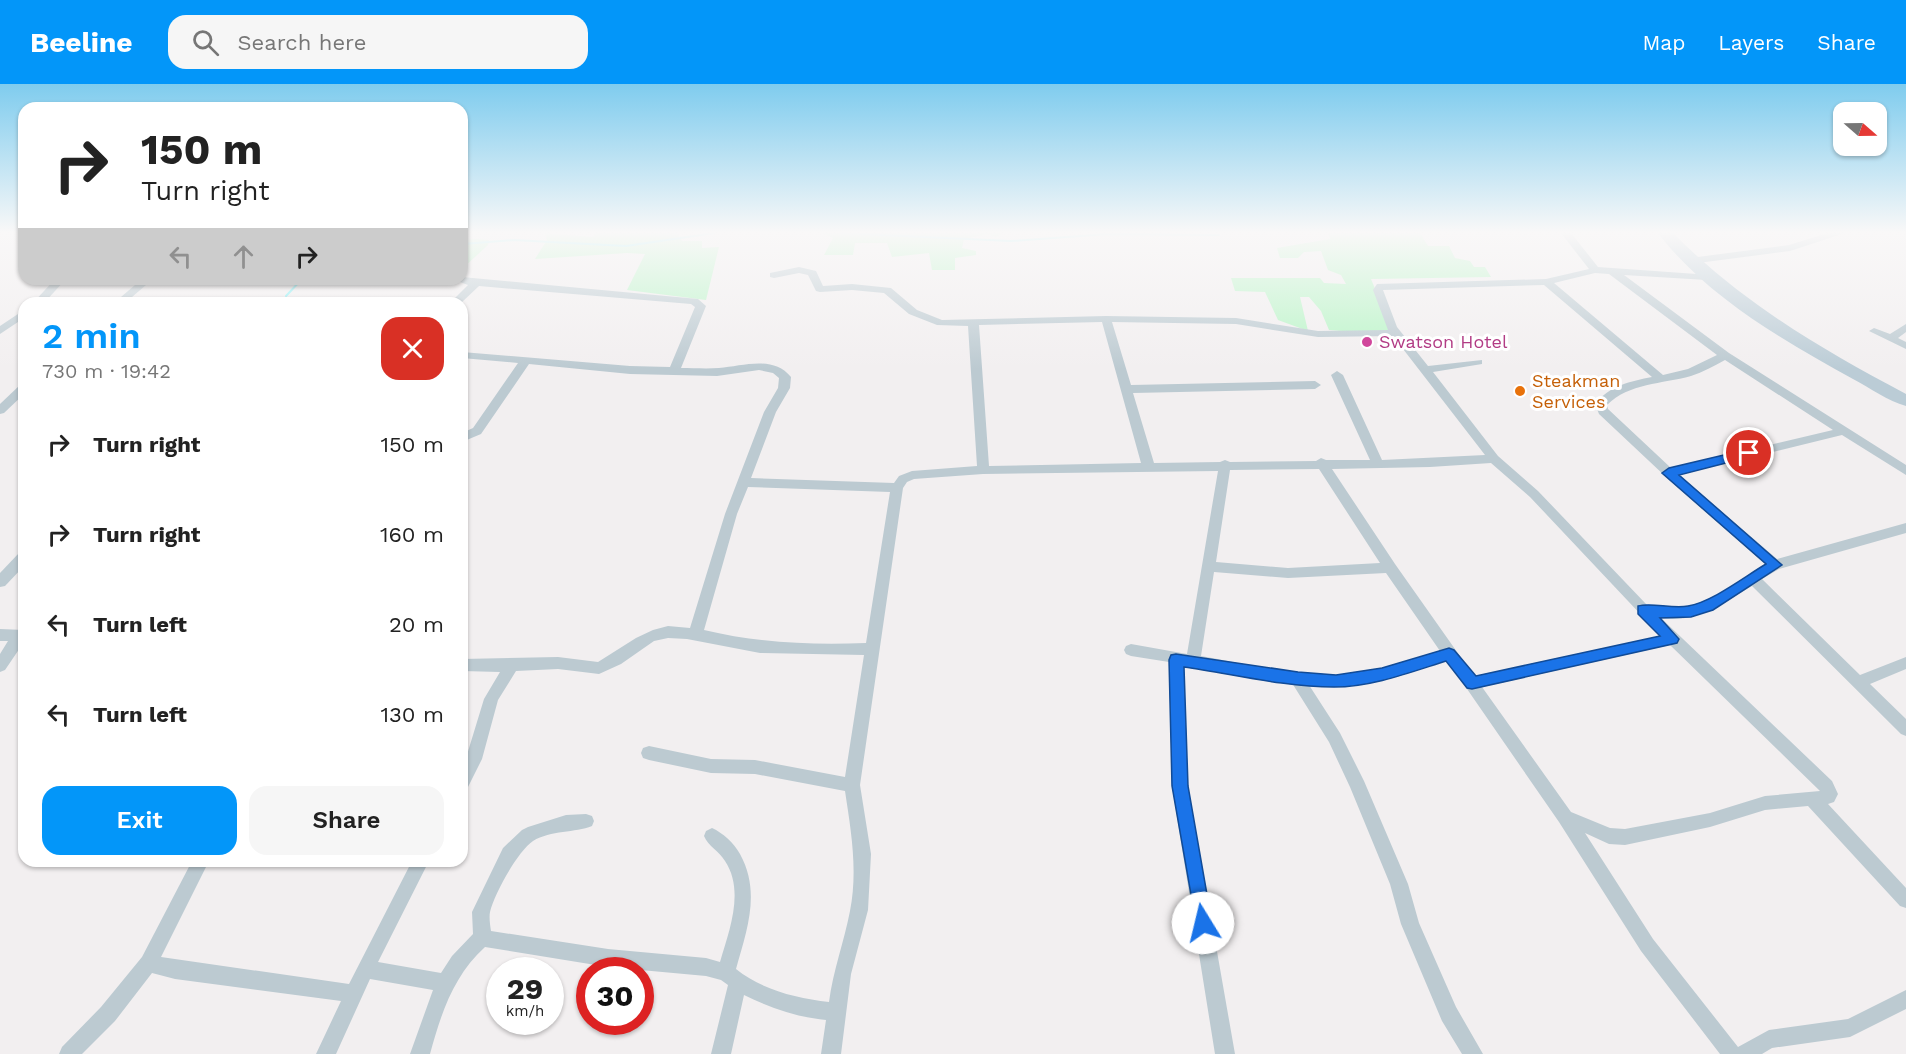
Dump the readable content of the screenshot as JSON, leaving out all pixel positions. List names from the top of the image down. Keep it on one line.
{"places":["Swatson Hotel","Steakman Services"],"north":"right","page":{"header":"Beeline","search":"Search here","nav":["Map","Layers","Share"],"turn":["150 m","Turn right"],"heading":["2 min","730 m · 19:42"],"list":[{"name":"Turn right","value":"150 m"},{"name":"Turn right","value":"160 m"},{"name":"Turn left","value":"20 m"},{"name":"Turn left","value":"130 m"}],"buttons":["Exit","Share"],"speed":"29 km/h","limit":"30"}}
